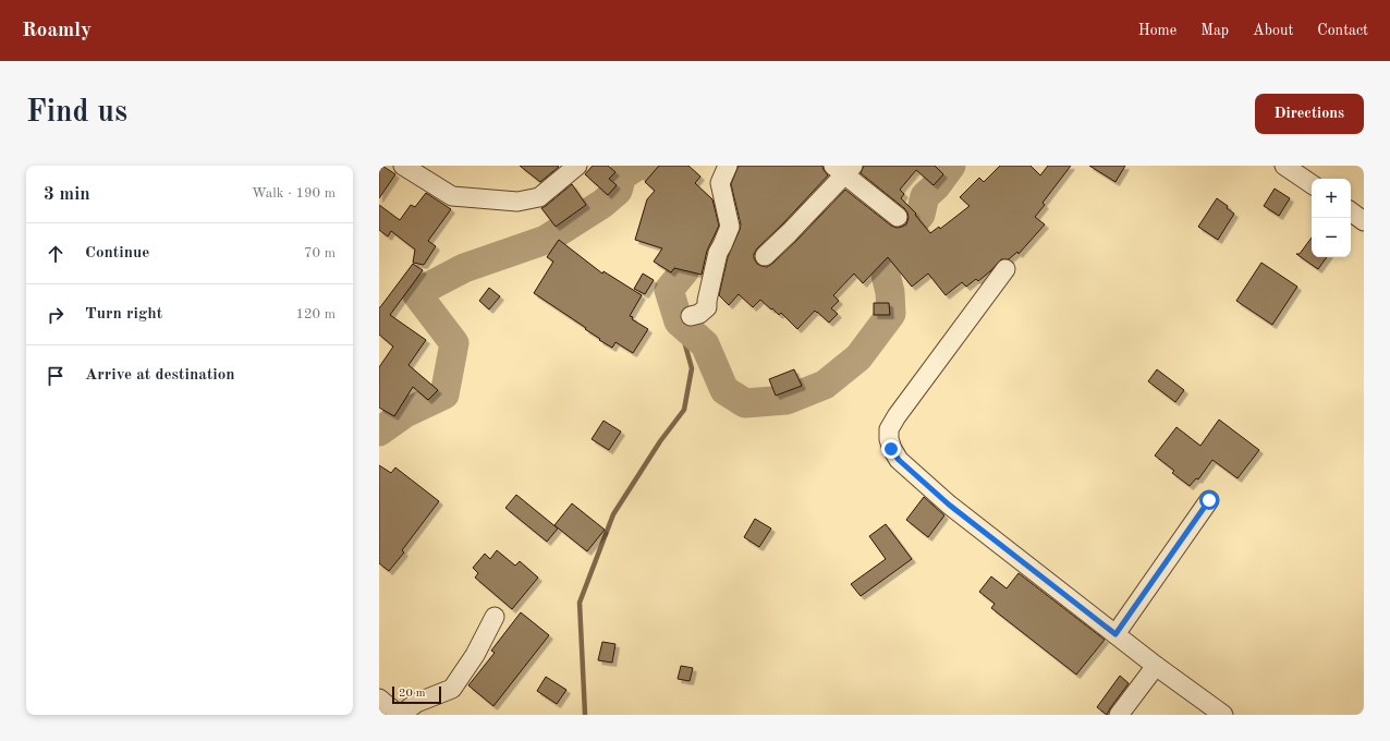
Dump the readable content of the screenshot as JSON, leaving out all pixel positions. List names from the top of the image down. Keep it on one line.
{"scale_bar":"20 m","page":{"header":"Roamly","nav":["Home","Map","About","Contact"],"buttons":"Directions","title":"Find us","heading":["3 min","Walk · 190 m"],"map_buttons":["+","−"],"list":[["Continue","70 m"],["Turn right","120 m"],"Arrive at destination"],"scale":"20 m"}}
